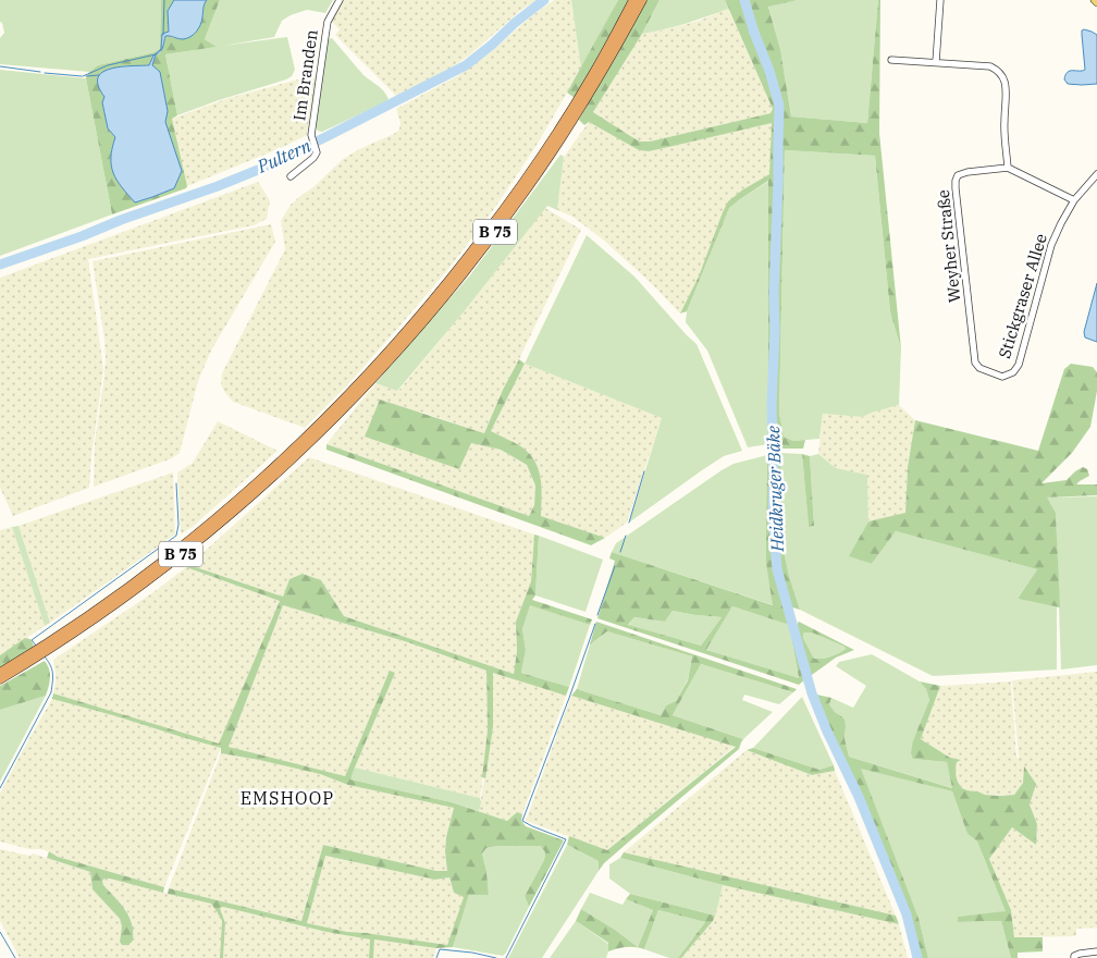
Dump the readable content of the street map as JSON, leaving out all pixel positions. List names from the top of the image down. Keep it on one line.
{"streets":{"highway":["B 75"],"street":["Im Branden","Weyher Straße","Stickgraser Allee"]},"crossings":[["Weyher Straße","Stickgraser Allee"]],"districts":["EMSHOOP"],"water":["Pultern","Heidkruger Bäke"]}
